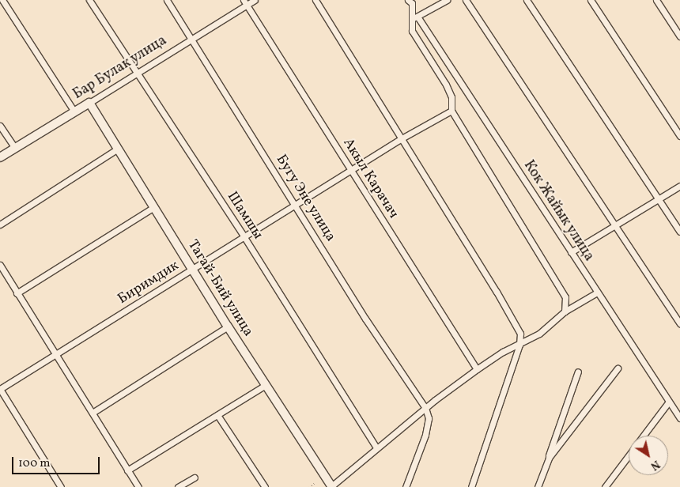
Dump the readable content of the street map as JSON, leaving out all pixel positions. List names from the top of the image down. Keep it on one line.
{"streets":{"street":["Бар Булак улица","Акыл Карачач","Бугу Эне улица","Кок Жайык улица","Шамшы","Биримдик","Тагай-Бий улица"]},"crossings":[["Бар Булак улица","Акыл Карачач"],["Бар Булак улица","Бугу Эне улица"],["Бар Булак улица","Шамшы"],["Бар Булак улица","Тагай-Бий улица"],["Акыл Карачач","Биримдик"],["Бугу Эне улица","Биримдик"],["Шамшы","Биримдик"],["Биримдик","Тагай-Бий улица"]],"scale_bar":"100 m","north":"bottom right"}
